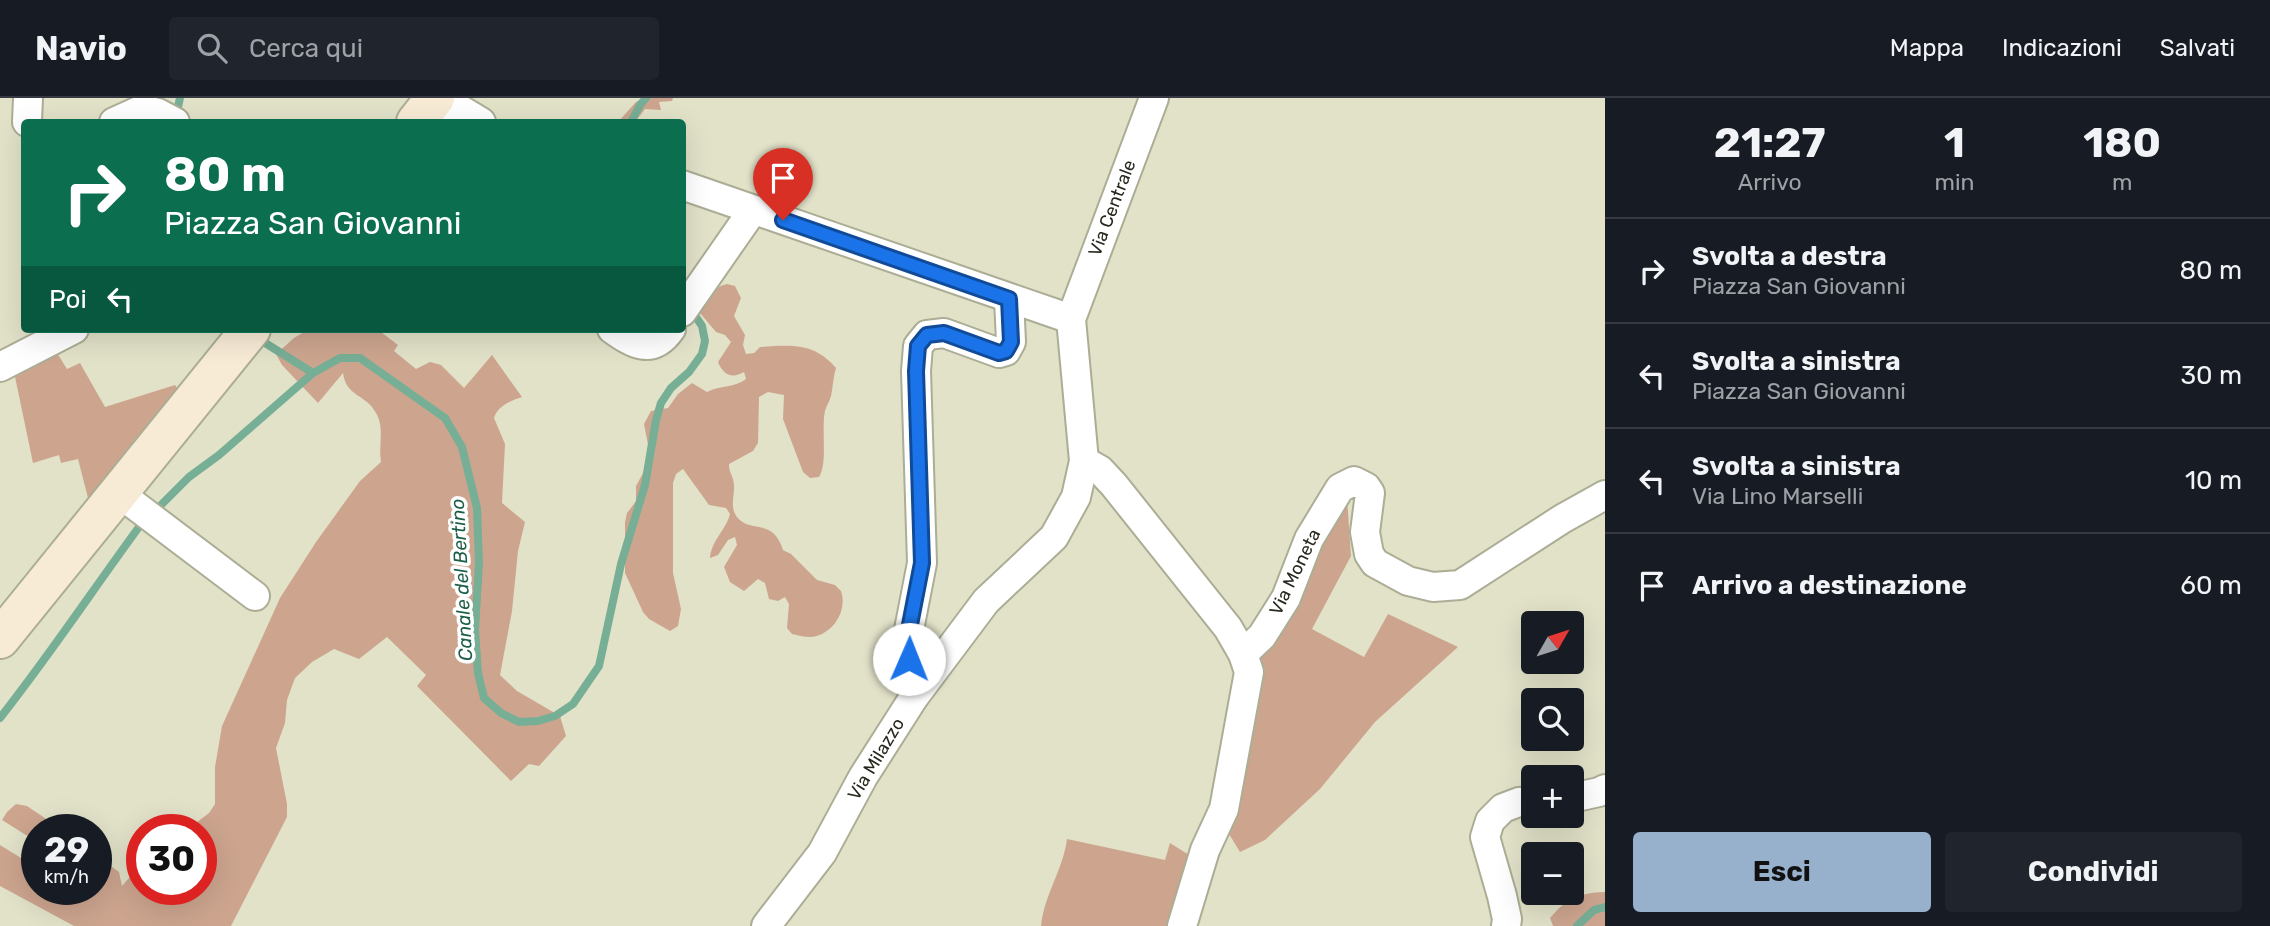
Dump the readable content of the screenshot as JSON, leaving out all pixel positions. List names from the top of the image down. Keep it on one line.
{"streets":{"street":["Via Centrale","Via Moneta","Via Milazzo"]},"crossings":[["Via Centrale","Via Milazzo"]],"water":["Canale del Bertino"],"north":"top right","page":{"header":"Navio","search":"Cerca qui","nav":["Mappa","Indicazioni","Salvati"],"eta":["21:27","Arrivo","1","min","180","m"],"turn":["80 m","Piazza San Giovanni"],"list":[{"name":"Svolta a destra","note":"Piazza San Giovanni","value":"80 m"},{"name":"Svolta a sinistra","note":"Piazza San Giovanni","value":"30 m"},{"name":"Svolta a sinistra","note":"Via Lino Marselli","value":"10 m"},{"name":"Arrivo a destinazione","value":"60 m"}],"then":"Poi","map_buttons":["+","−"],"speed":"29 km/h","limit":"30","buttons":["Esci","Condividi"]}}
